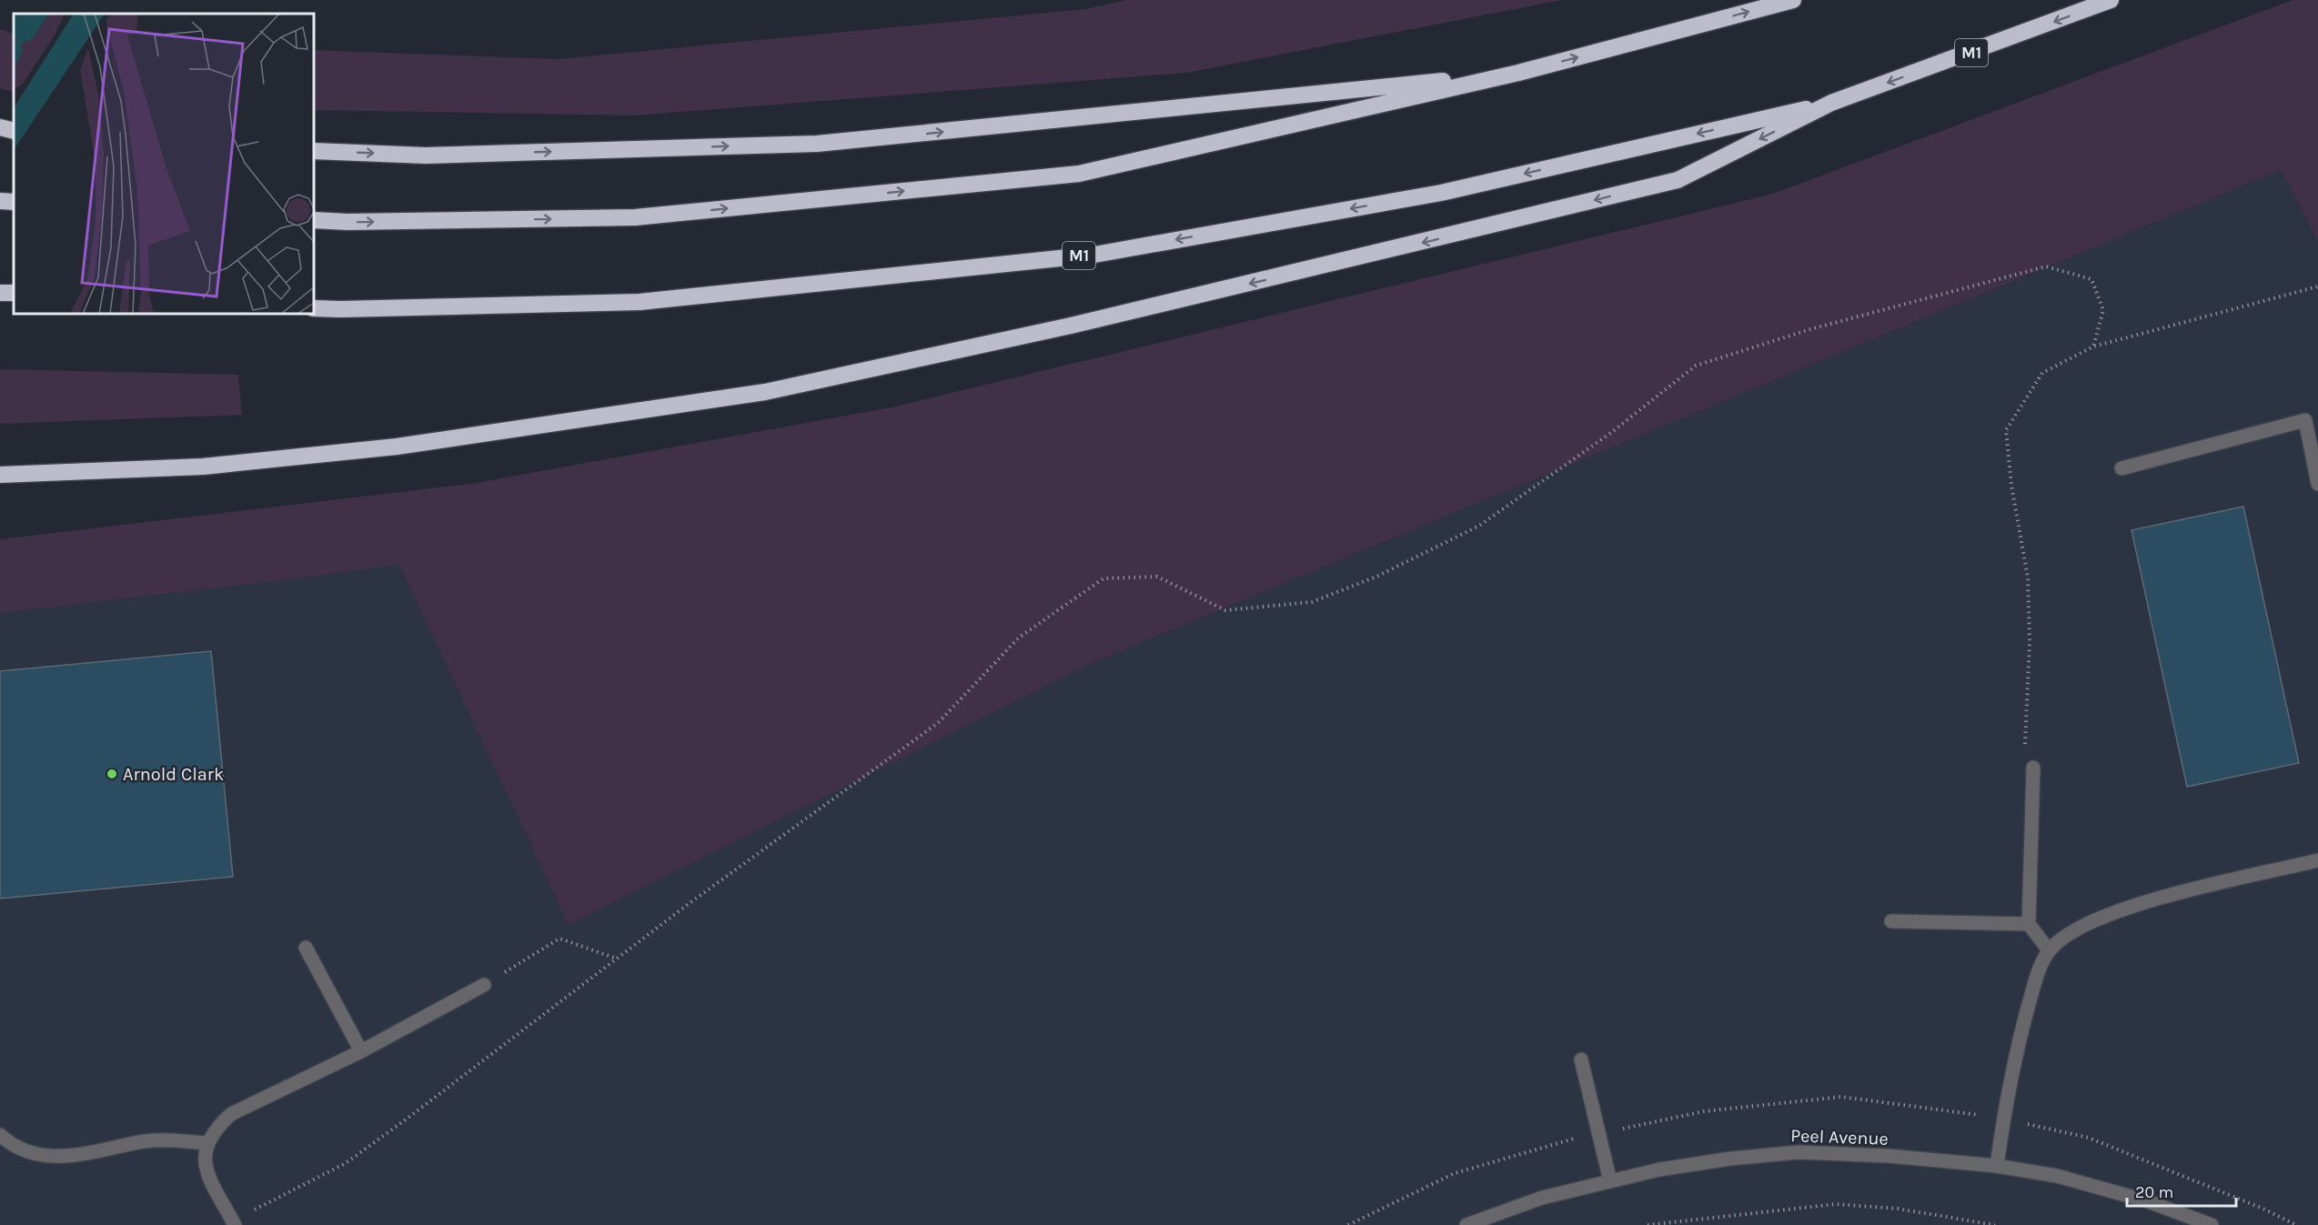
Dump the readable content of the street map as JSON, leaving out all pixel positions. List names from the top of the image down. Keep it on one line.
{"streets":{"highway":["M1"],"street":["Peel Avenue"]},"places":["Arnold Clark"],"scale_bar":"20 m"}
